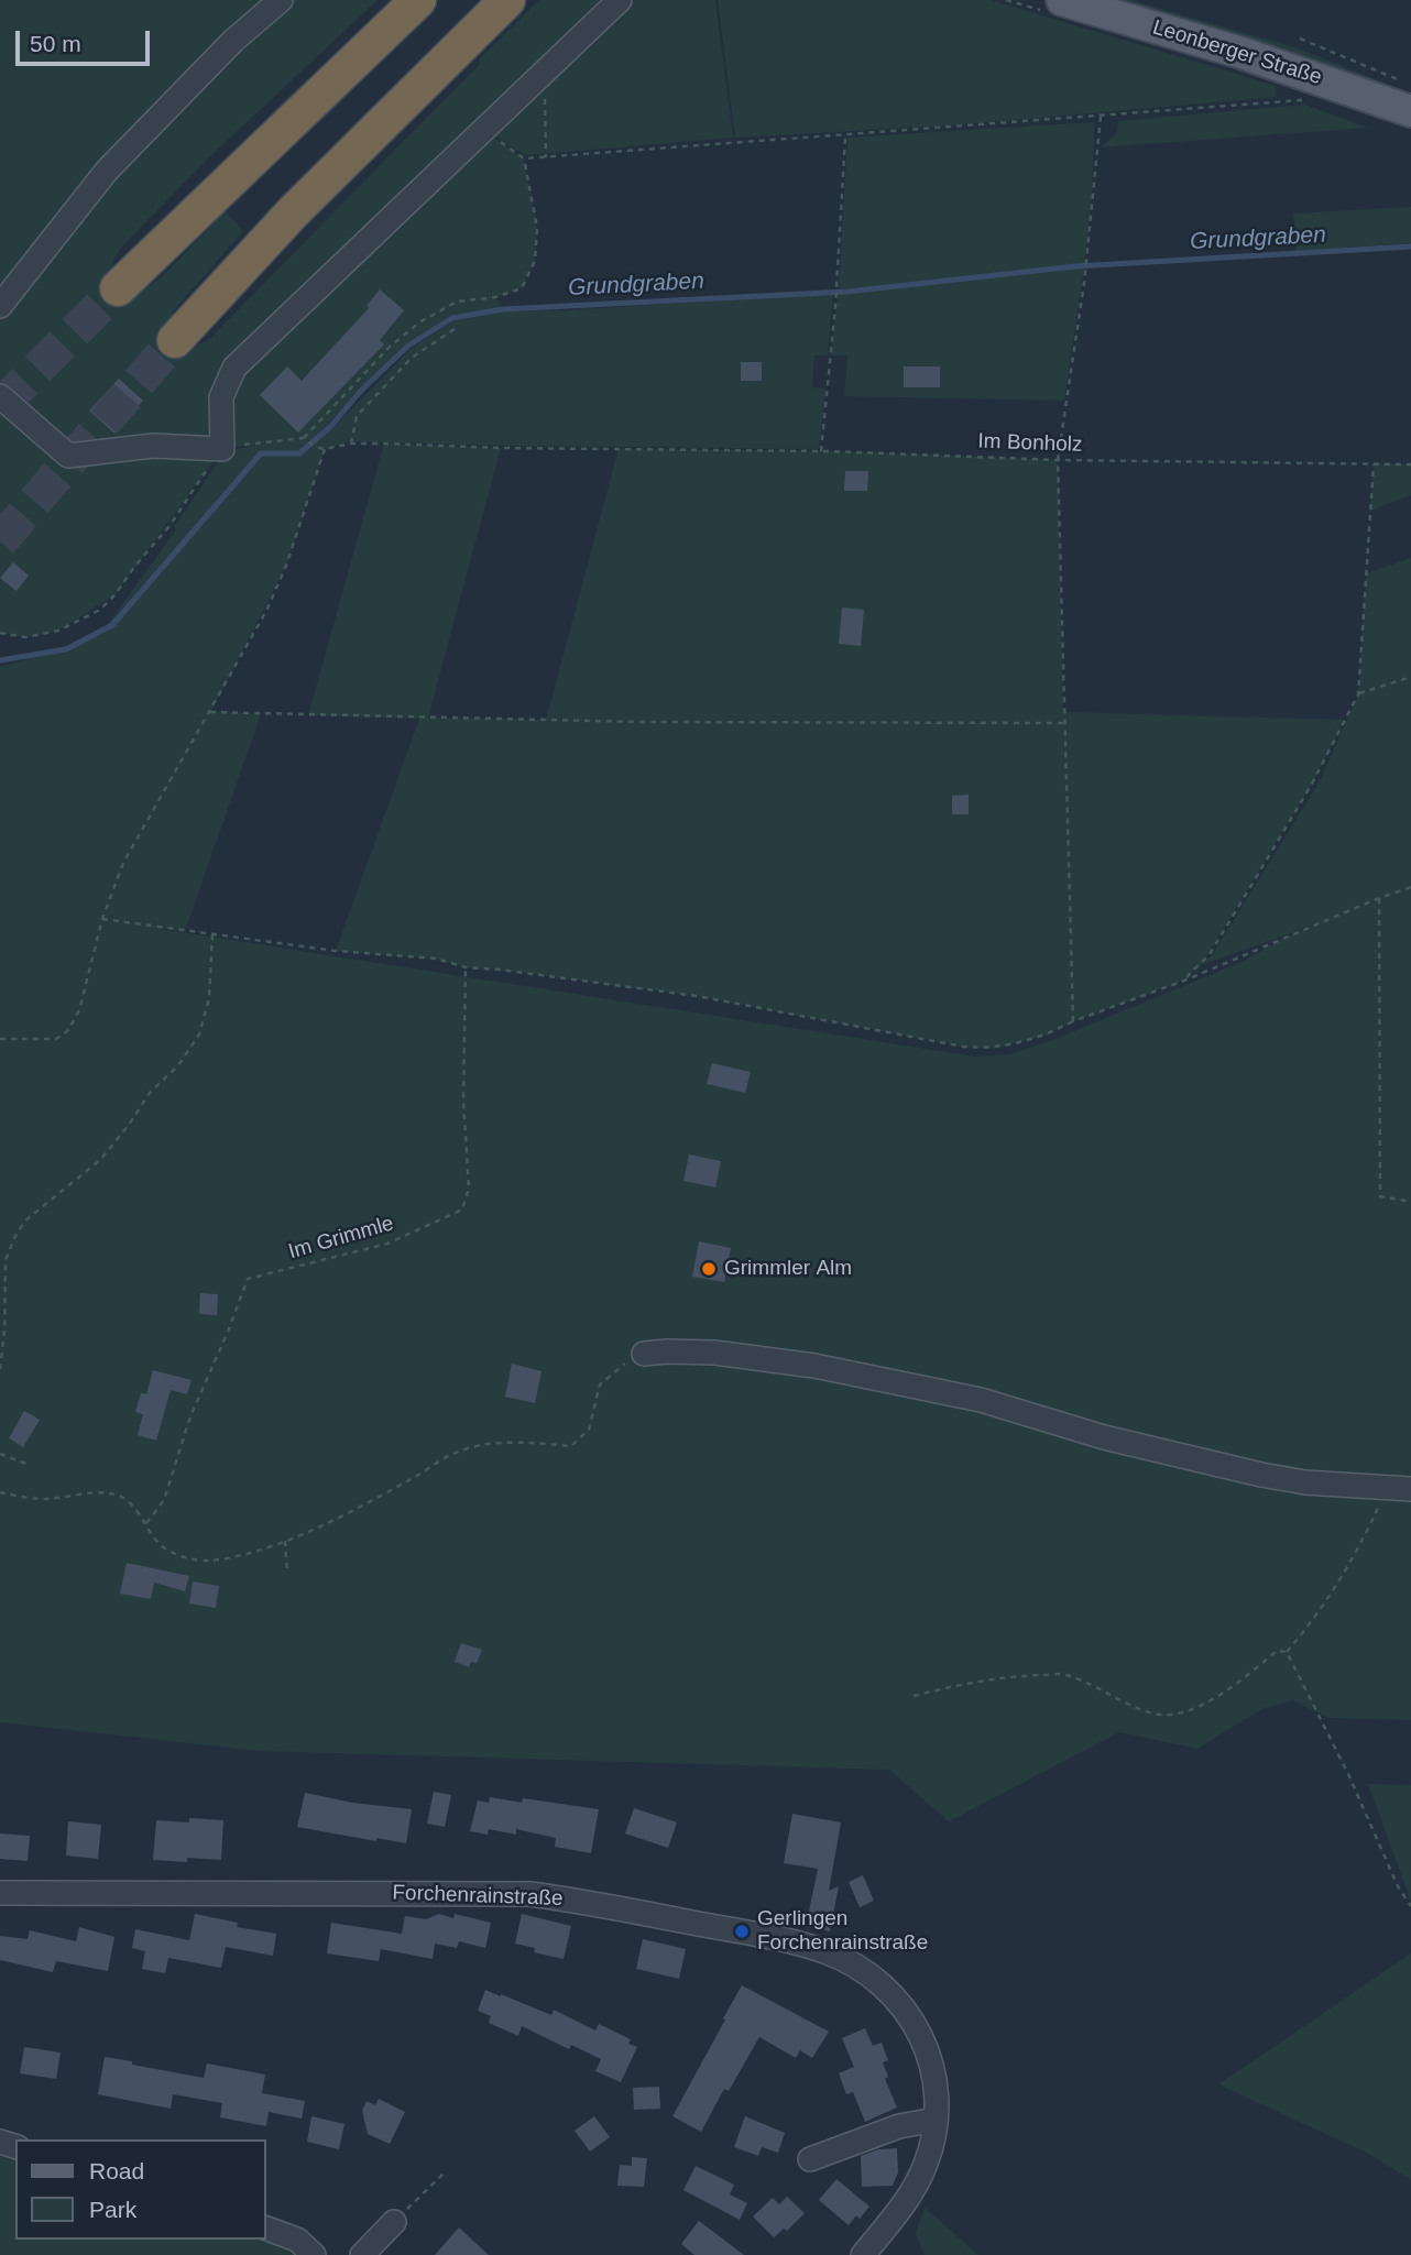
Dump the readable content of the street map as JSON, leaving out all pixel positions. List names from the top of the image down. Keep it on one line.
{"streets":{"main road":["Leonberger Straße"],"street":["Forchenrainstraße"],"path":["Im Bonholz","Im Grimmle"]},"water":["Grundgraben"],"places":["Grimmler Alm","Gerlingen Forchenrainstraße"],"legend":["Road","Park"],"scale_bar":"50 m"}
